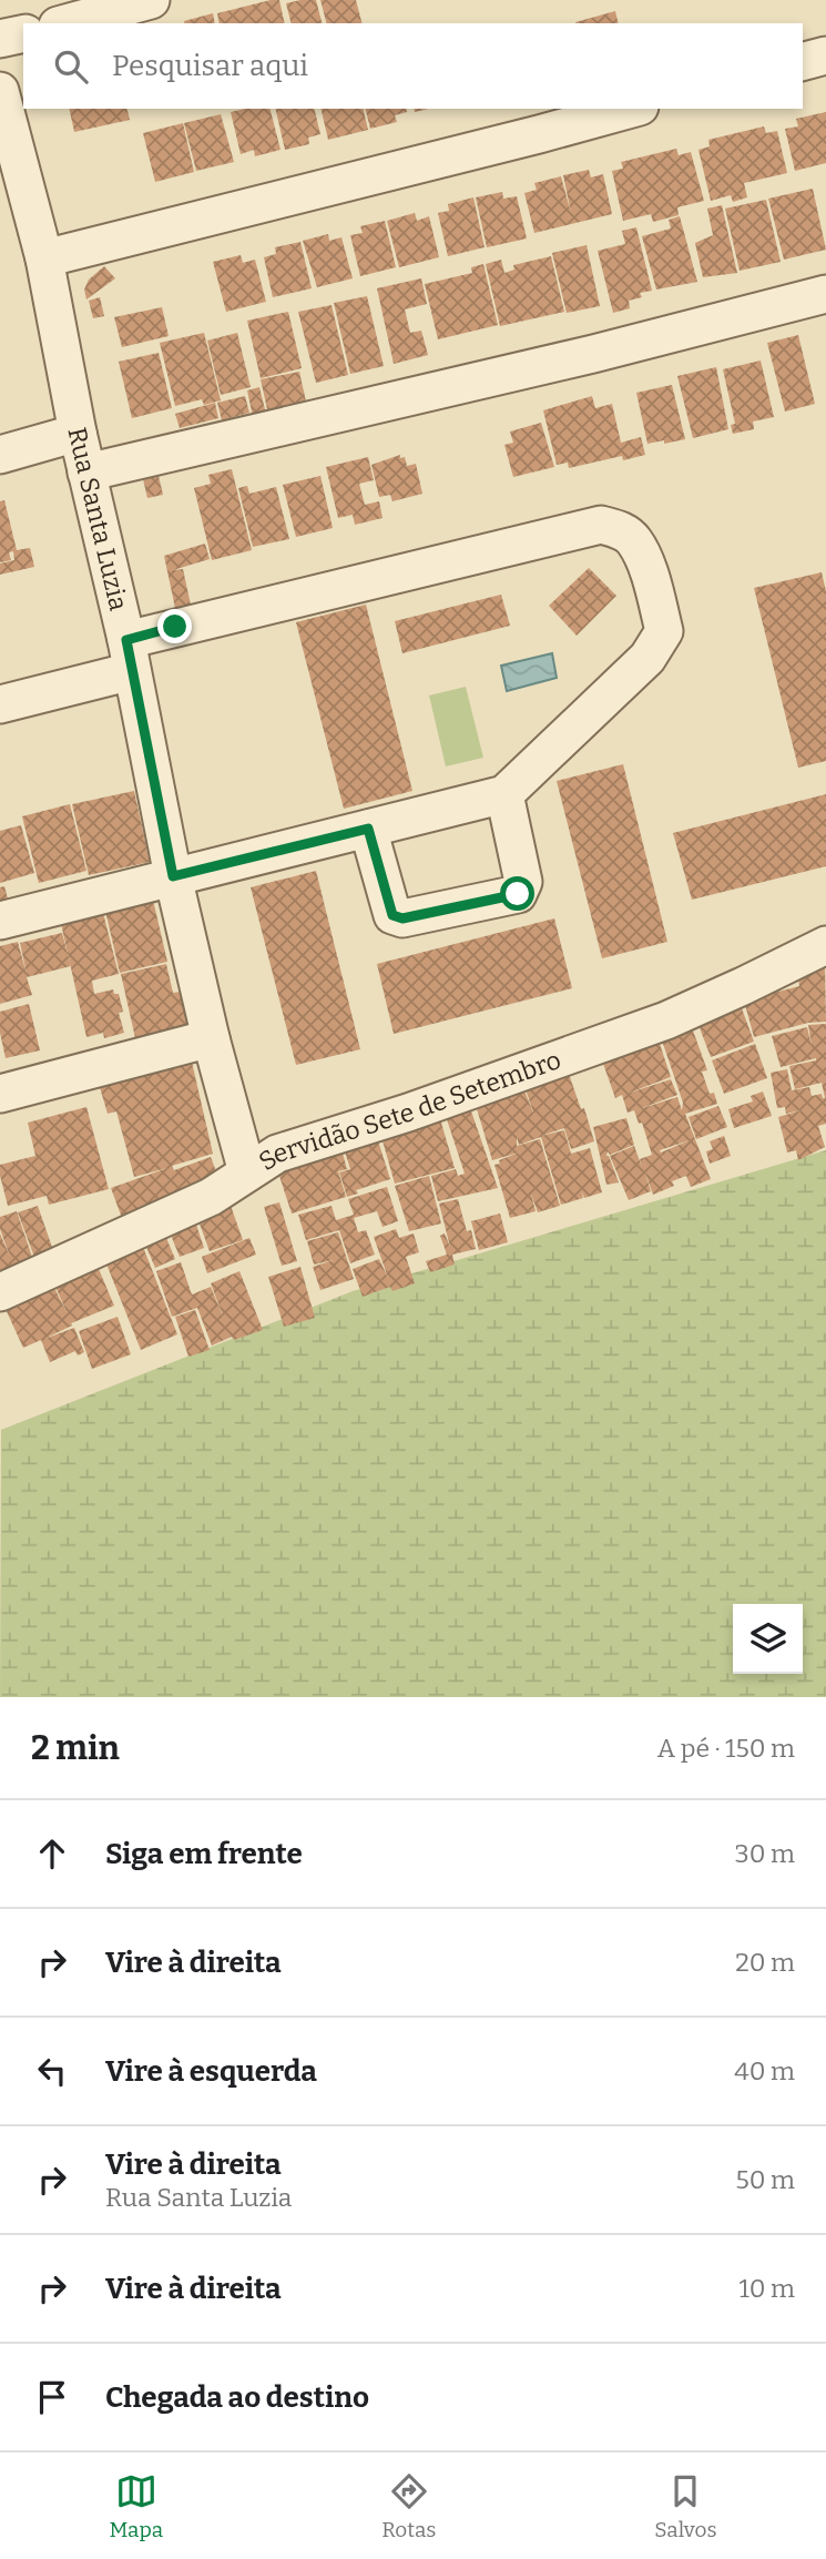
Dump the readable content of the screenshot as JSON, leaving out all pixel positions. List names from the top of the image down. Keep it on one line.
{"streets":{"street":["Rua Santa Luzia","Servidão Sete de Setembro"]},"crossings":[["Rua Santa Luzia","Servidão Sete de Setembro"]],"page":{"search":"Pesquisar aqui","heading":["2 min","A pé · 150 m"],"list":[["Siga em frente","30 m"],["Vire à direita","20 m"],["Vire à esquerda","40 m"],["Vire à direita","Rua Santa Luzia","50 m"],["Vire à direita","10 m"],"Chegada ao destino"],"nav":["Mapa","Rotas","Salvos"]}}
